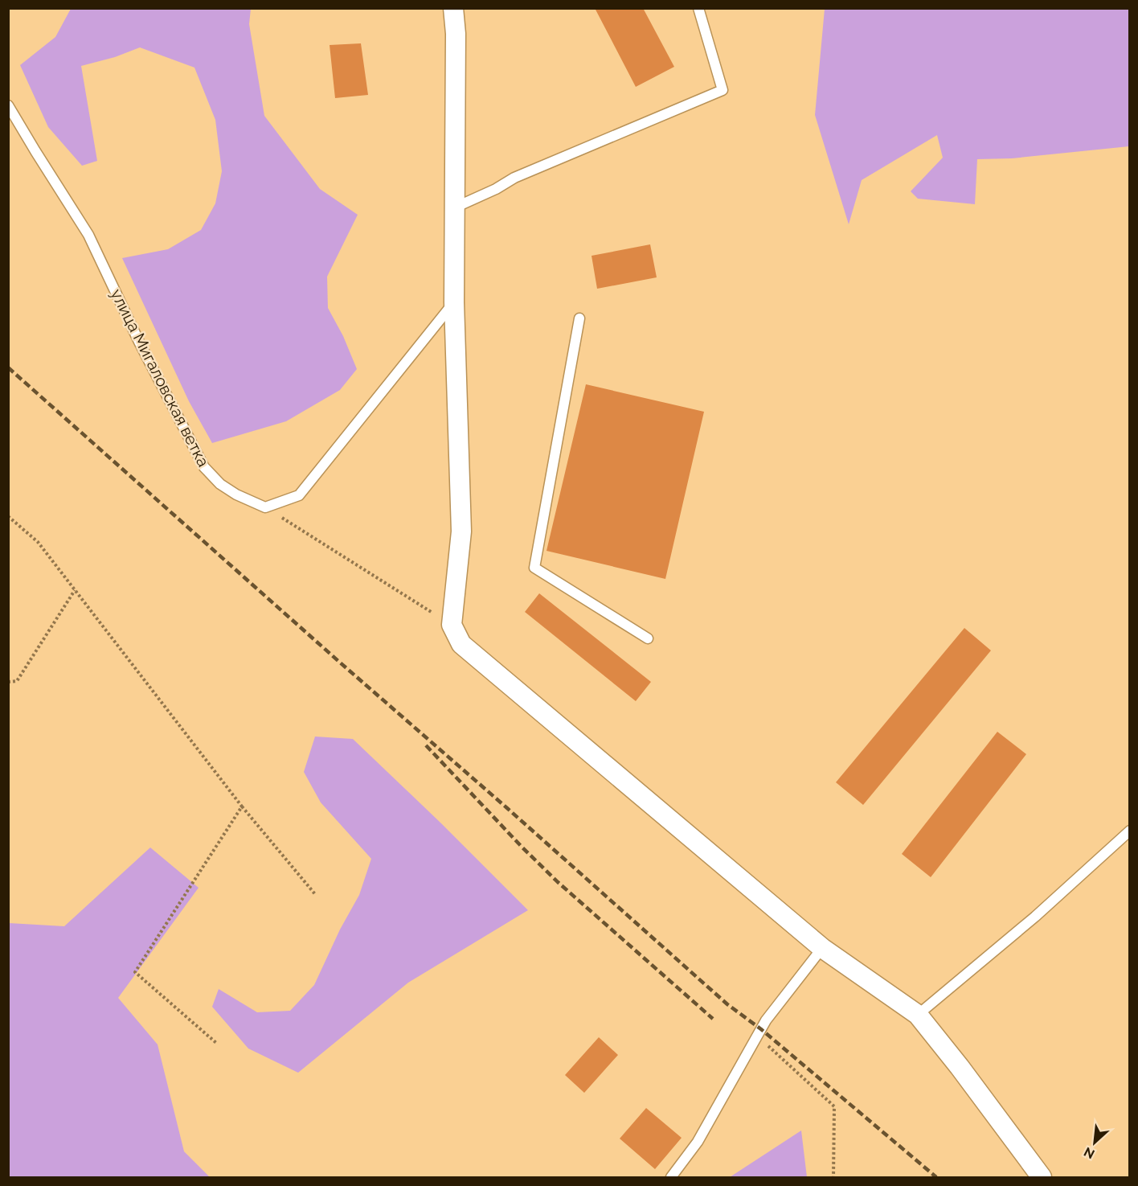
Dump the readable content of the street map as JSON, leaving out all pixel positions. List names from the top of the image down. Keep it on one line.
{"streets":{"lane":["улица Мигаловская ветка"]},"north":"bottom left"}
